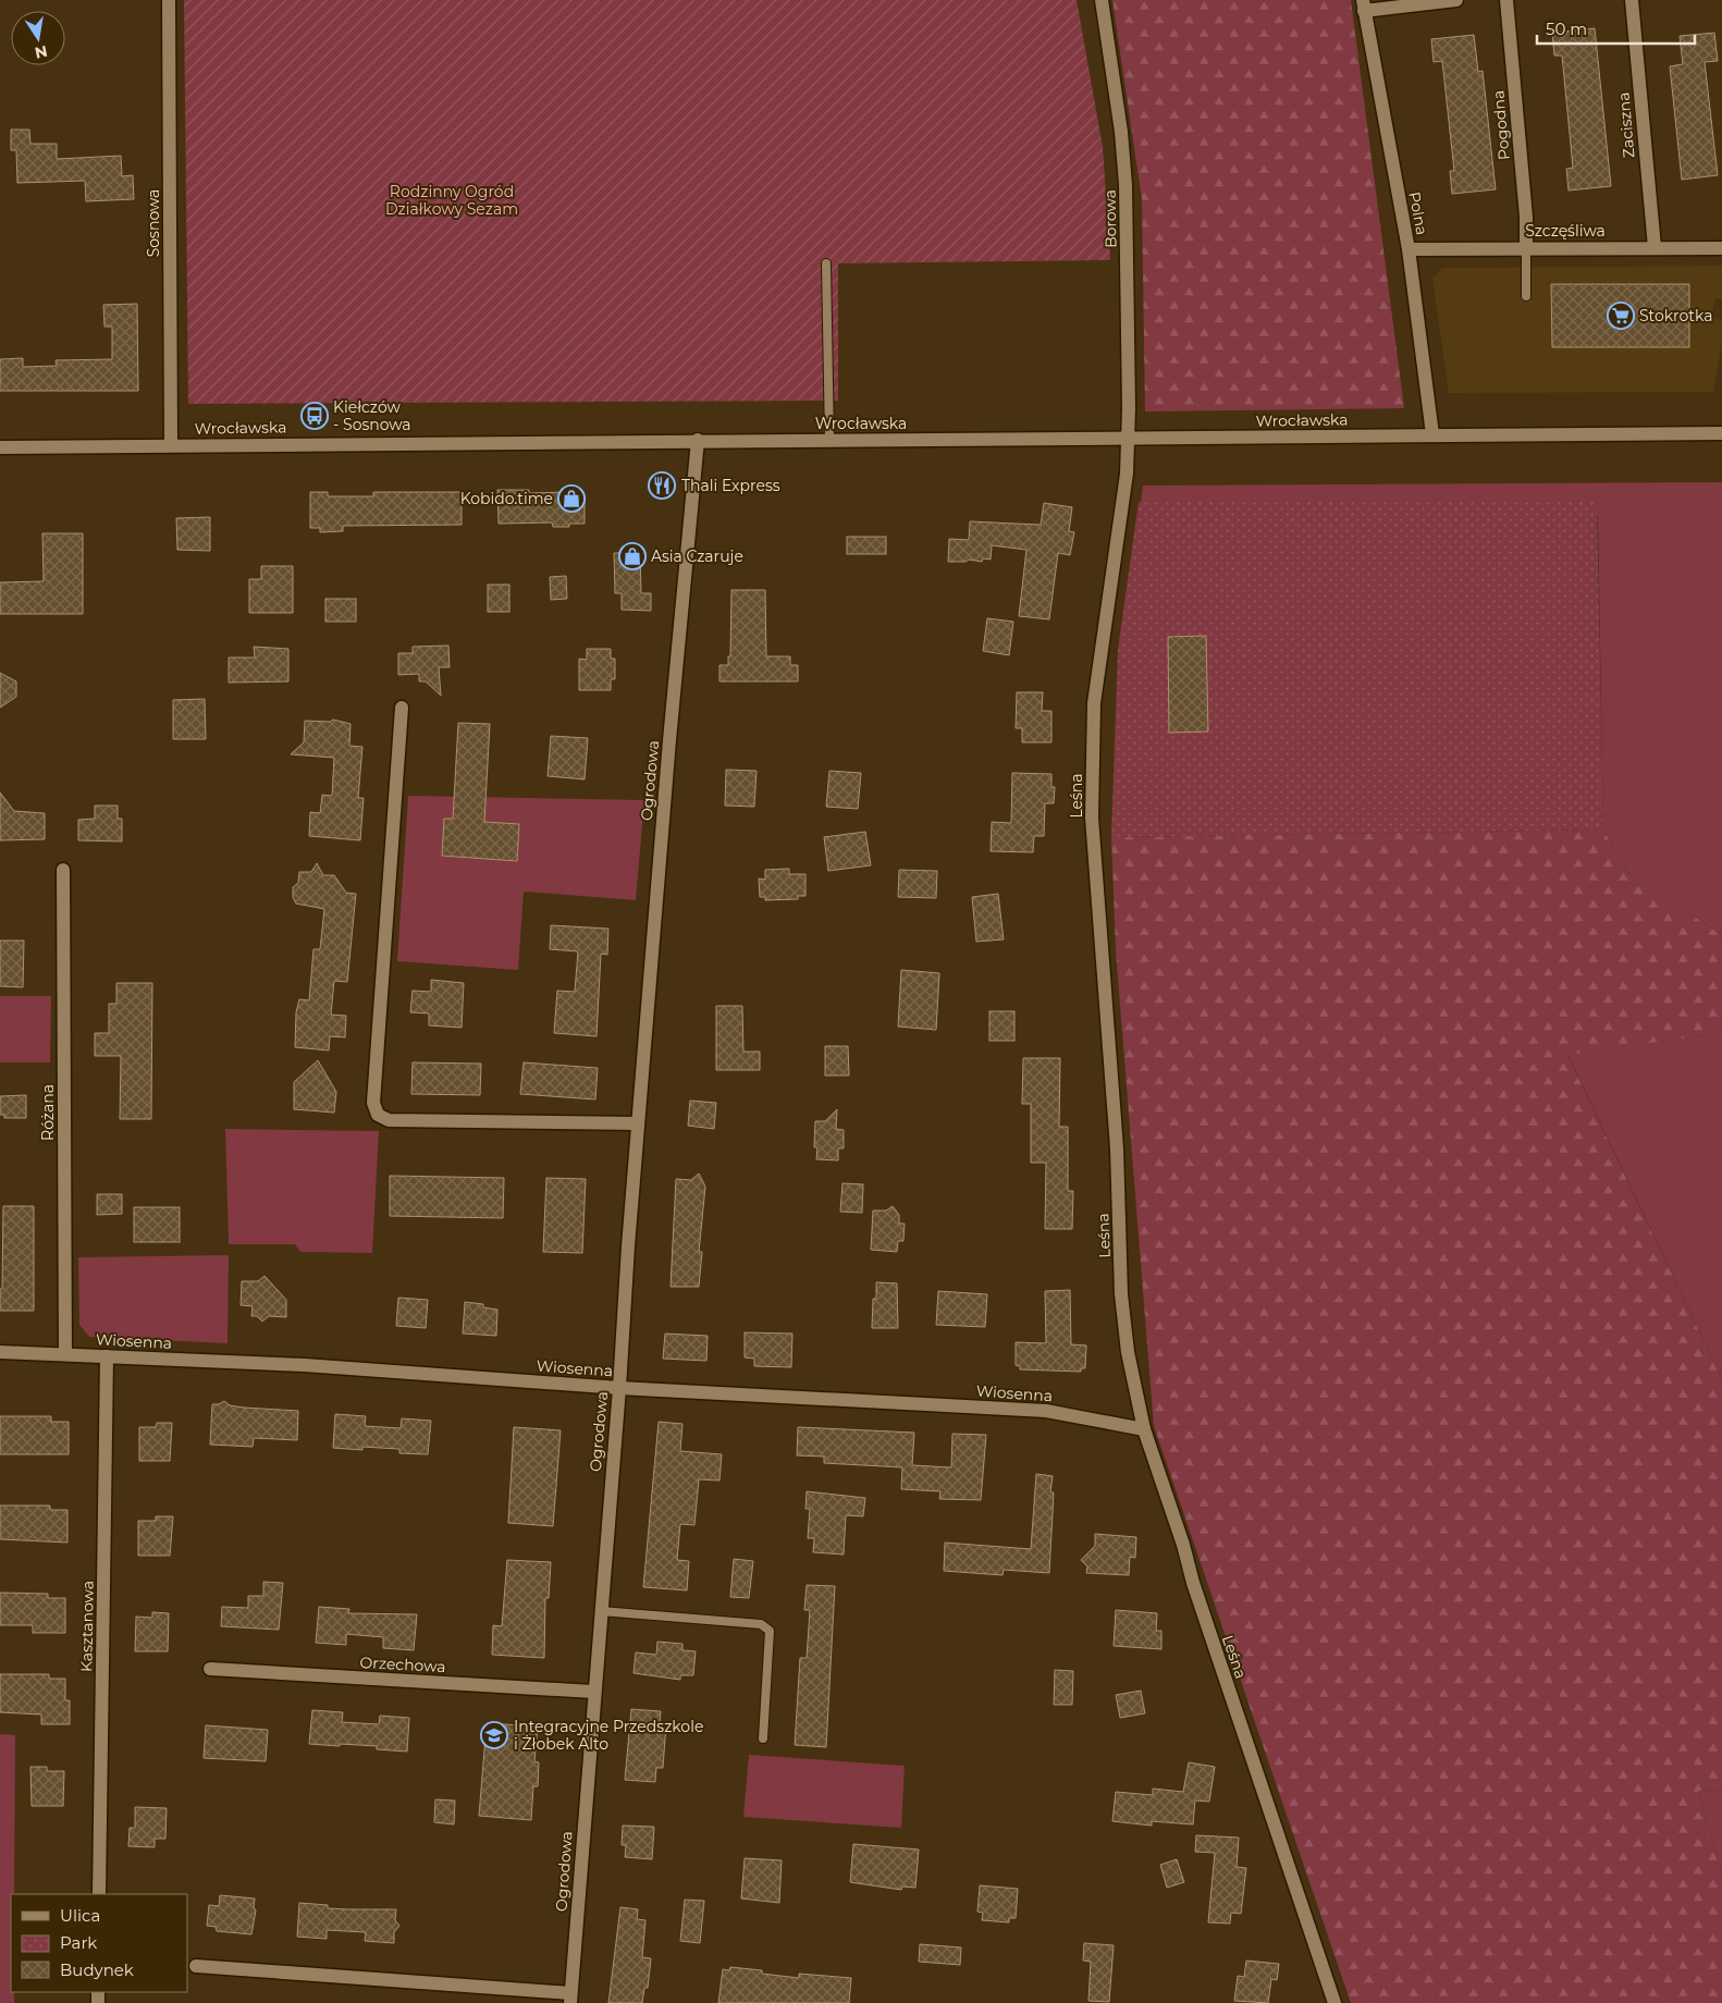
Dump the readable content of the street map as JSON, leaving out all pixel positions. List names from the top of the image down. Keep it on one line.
{"streets":{"street":["Pogodna","Zaciszna","Polna","Borowa","Sosnowa","Szczęśliwa","Wrocławska","Ogrodowa","Leśna","Różana","Wiosenna","Kasztanowa","Orzechowa"]},"crossings":[["Pogodna","Szczęśliwa"],["Zaciszna","Szczęśliwa"],["Polna","Szczęśliwa"],["Polna","Wrocławska"],["Borowa","Wrocławska"],["Borowa","Leśna"],["Sosnowa","Wrocławska"],["Wrocławska","Ogrodowa"],["Wrocławska","Leśna"],["Ogrodowa","Wiosenna"],["Ogrodowa","Orzechowa"],["Leśna","Wiosenna"],["Różana","Wiosenna"],["Wiosenna","Kasztanowa"]],"parks":["Rodzinny Ogród Działkowy Sezam"],"places":{"supermarket":["Stokrotka"],"bus stop":["Kiełczów - Sosnowa"],"restaurant":["Thali Express"],"shop":["Kobido.time","Asia Czaruje"],"school or university":["Integracyjne Przedszkole i Żłobek Alto"]},"legend":["Ulica","Park","Budynek"],"scale_bar":"50 m","north":"bottom"}
